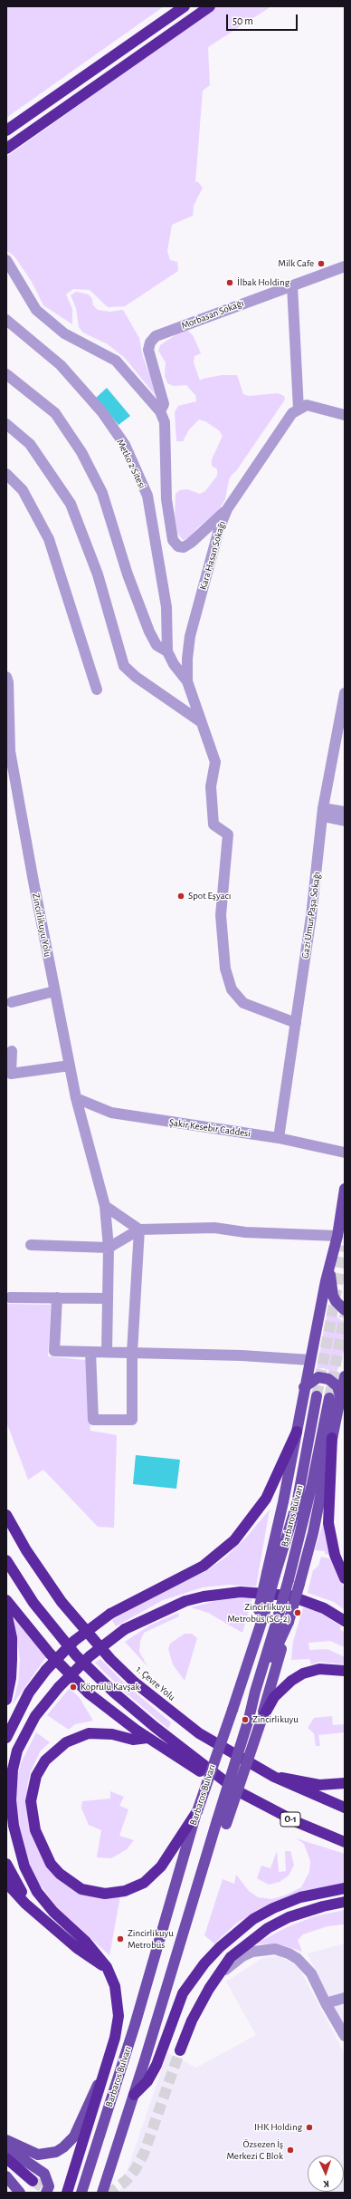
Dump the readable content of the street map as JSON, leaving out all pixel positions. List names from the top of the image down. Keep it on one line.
{"streets":{"highway":["1. Çevre Yolu","O-1"],"main road":["Barbaros Bulvarı"],"street":["Morbasan Sokağı","Metko 2 Sitesi","Kara Hasan Sokağı","Gazi Umur Paşa Sokağı","Zincirlikuyu Yolu","Şakir Kesebir Caddesi"]},"crossings":[["Metko 2 Sitesi","Kara Hasan Sokağı"],["Gazi Umur Paşa Sokağı","Şakir Kesebir Caddesi"],["Zincirlikuyu Yolu","Şakir Kesebir Caddesi"]],"places":["Milk Cafe","İlbak Holding","Spot Eşyacı","Zincirlikuyu Metrobüs (SG-2)","Köprülü Kavşak","Zincirlikuyu","Zincirlikuyu Metrobüs","IHK Holding","Özsezen İş Merkezi C Blok"],"scale_bar":"50 m","north":"bottom"}
